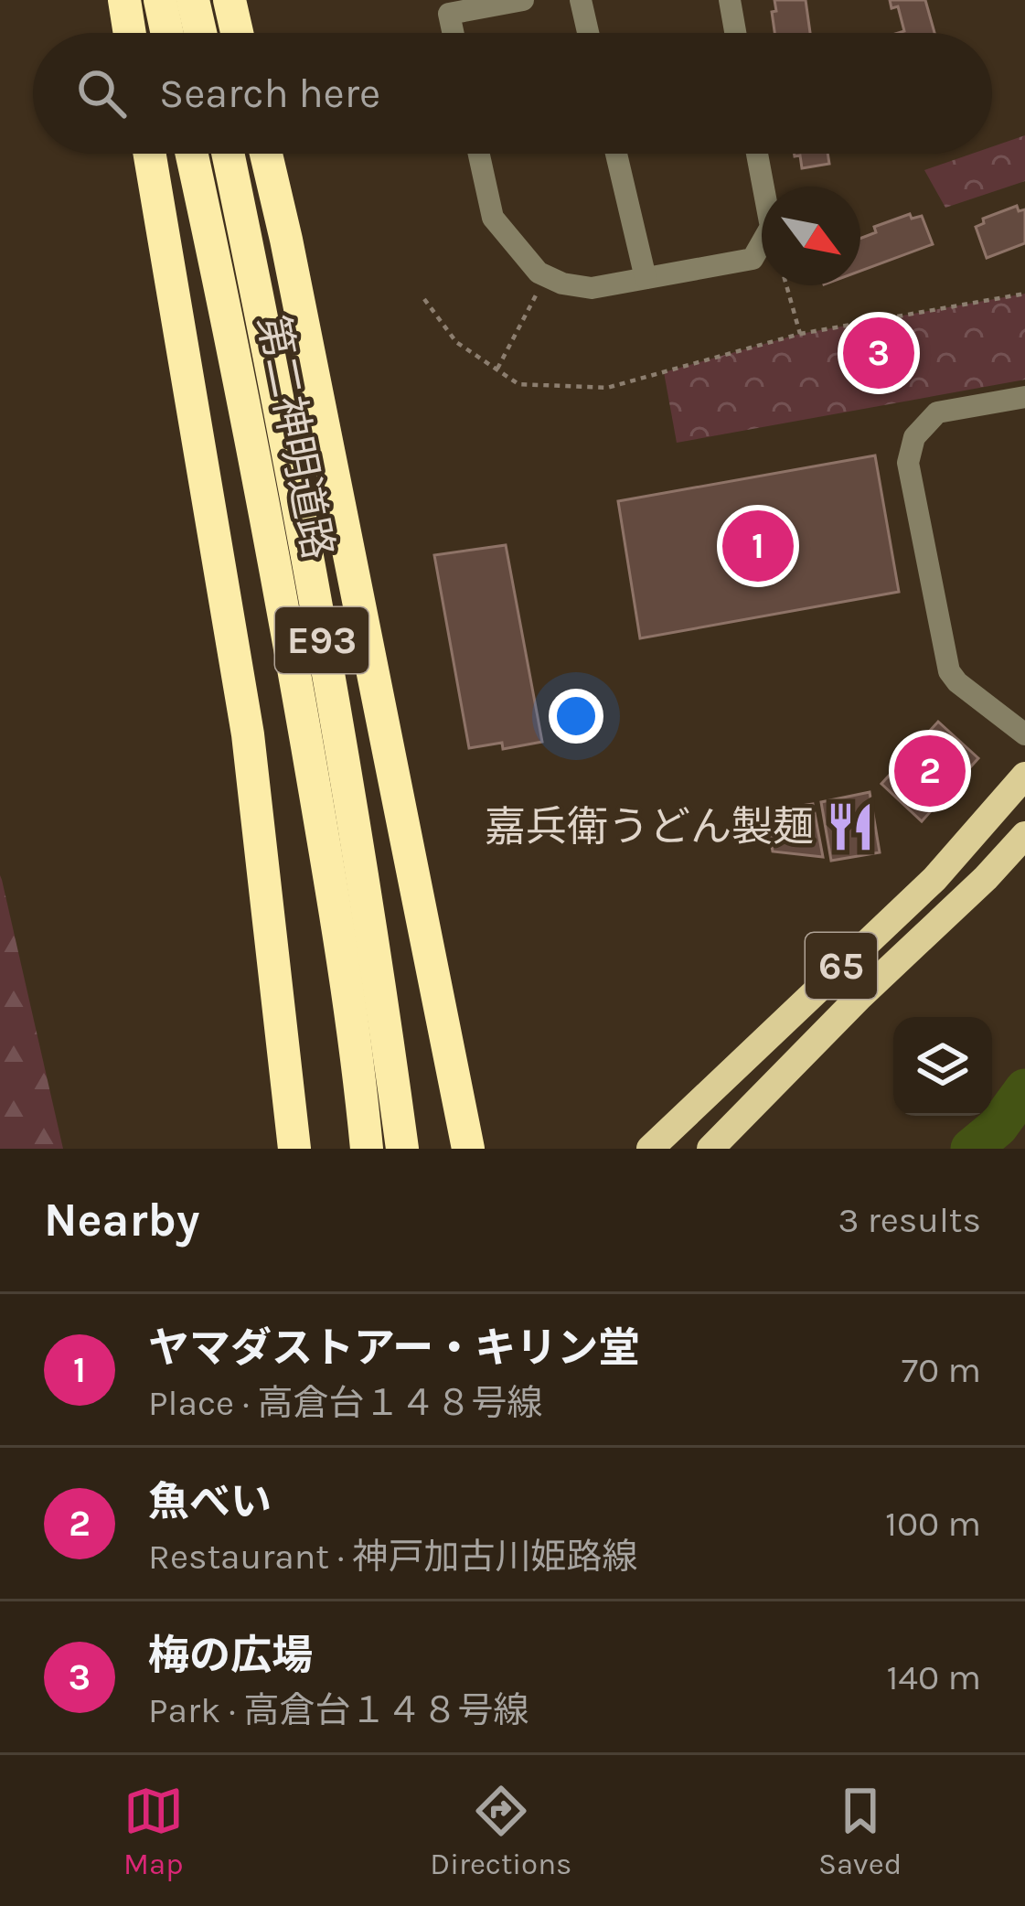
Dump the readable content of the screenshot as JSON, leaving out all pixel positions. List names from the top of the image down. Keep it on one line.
{"streets":{"highway":["第二神明道路","E93"],"main road":["65"]},"places":{"restaurant":["嘉兵衛うどん製麺"]},"north":"bottom right","page":{"search":"Search here","pins":["3","1","2"],"heading":["Nearby","3 results"],"list":[{"mark":"1","name":"ヤマダストアー・キリン堂","note":"Place · 高倉台１４８号線","value":"70 m"},{"mark":"2","name":"魚べい","note":"Restaurant · 神戸加古川姫路線","value":"100 m"},{"mark":"3","name":"梅の広場","note":"Park · 高倉台１４８号線","value":"140 m"}],"nav":["Map","Directions","Saved"]}}
